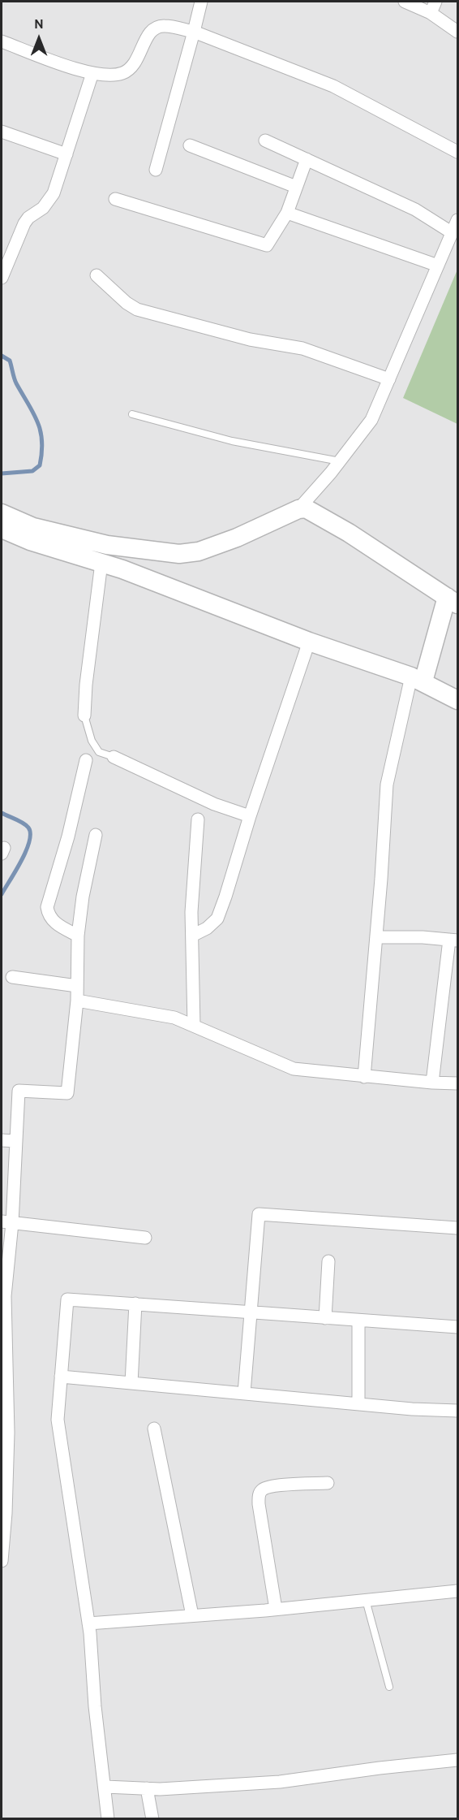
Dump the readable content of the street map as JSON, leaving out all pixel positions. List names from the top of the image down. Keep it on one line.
{"north":"top"}
